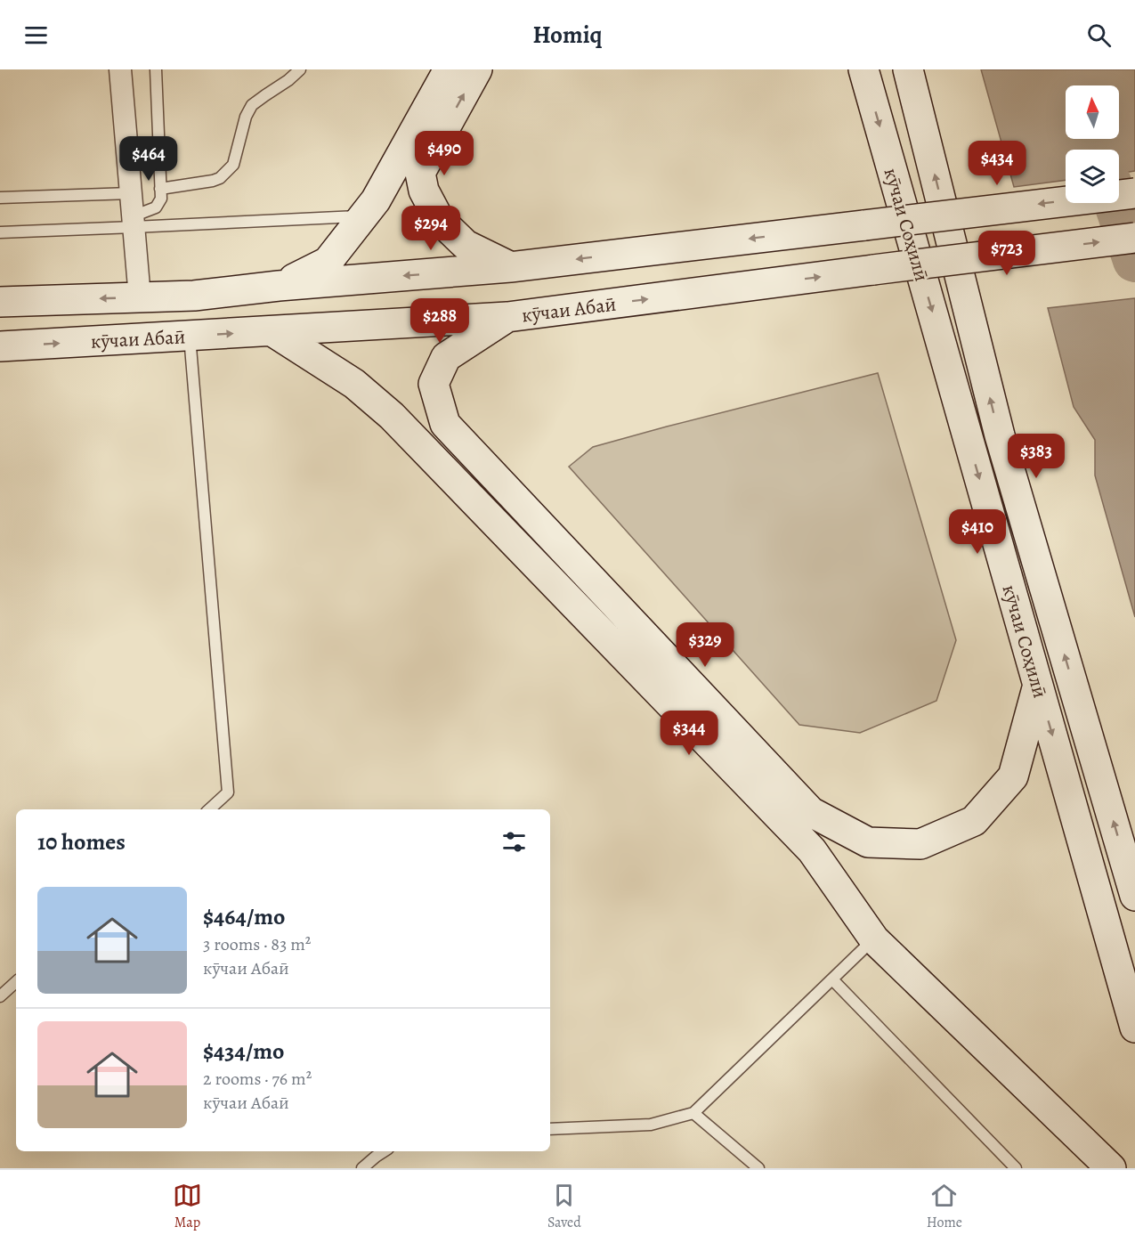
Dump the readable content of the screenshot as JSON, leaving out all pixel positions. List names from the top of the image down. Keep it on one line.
{"streets":{"main road":["кӯчаи Соҳилӣ","кӯчаи Абаӣ"]},"north":"top","page":{"header":"Homiq","price":["$490","$464","$434","$294","$723","$288","$383","$410","$329","$344"],"heading":"10 homes","list":[{"name":"$464/mo","note":"3 rooms · 83 m² · кӯчаи Абаӣ"},{"name":"$434/mo","note":"2 rooms · 76 m² · кӯчаи Абаӣ"}],"tabs":["Map","Saved","Home"]}}
